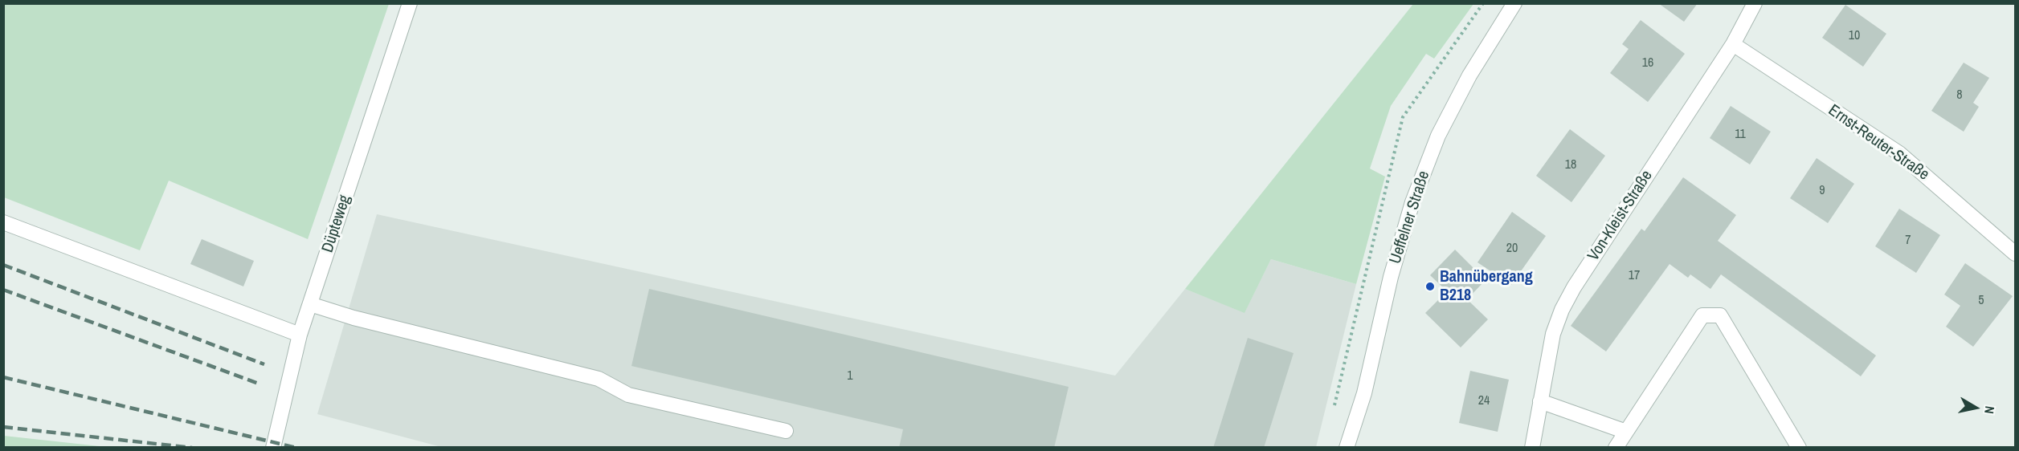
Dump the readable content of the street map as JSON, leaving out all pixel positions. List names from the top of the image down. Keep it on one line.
{"streets":{"street":["Ernst-Reuter-Straße","Von-Kleist-Straße","Ueffelner Straße","Düpteweg"]},"crossings":[["Ernst-Reuter-Straße","Von-Kleist-Straße"]],"places":["Bahnübergang B218"],"house_numbers":["10","16","8","11","18","9","7","20","17","5","1","24"],"north":"right"}
